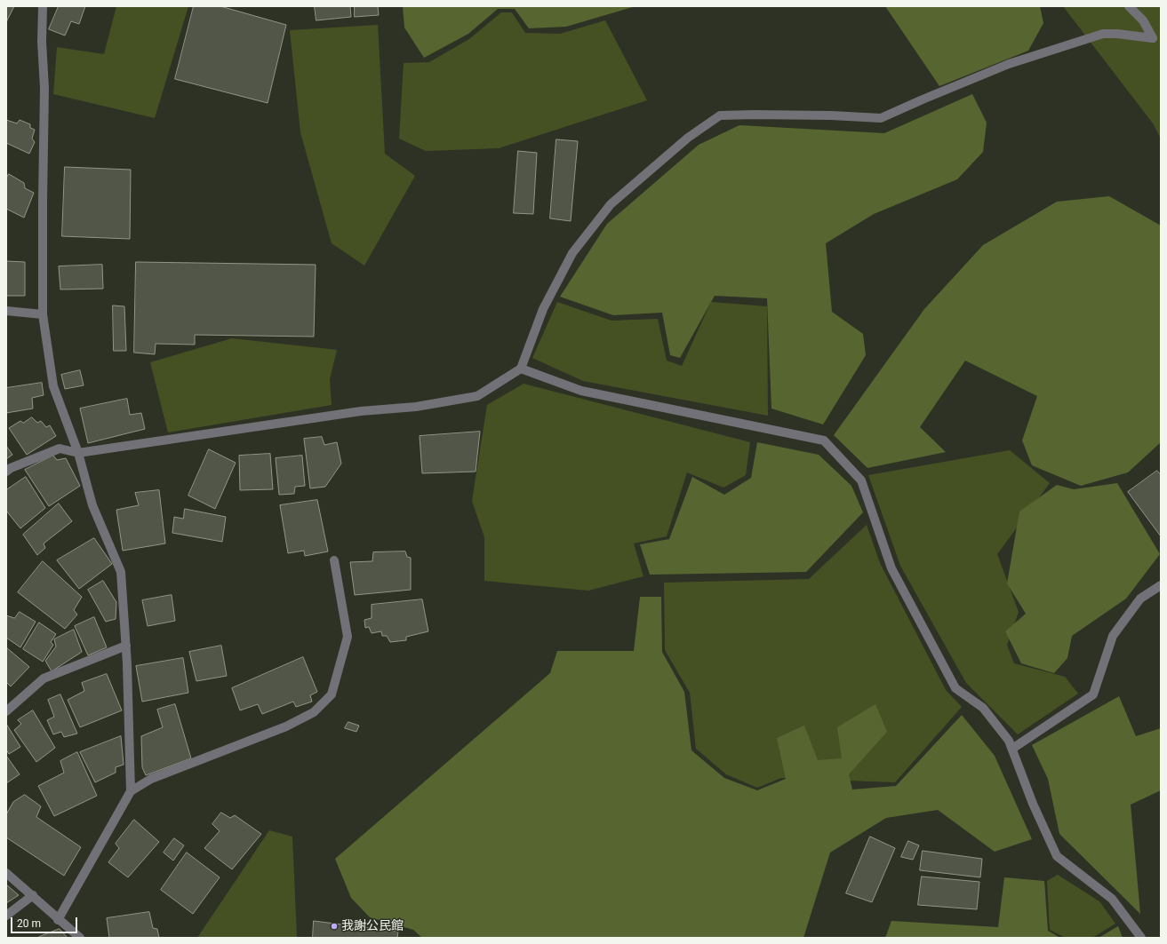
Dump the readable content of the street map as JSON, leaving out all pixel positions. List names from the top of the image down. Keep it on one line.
{"places":["我謝公民館"],"scale_bar":"20 m"}
